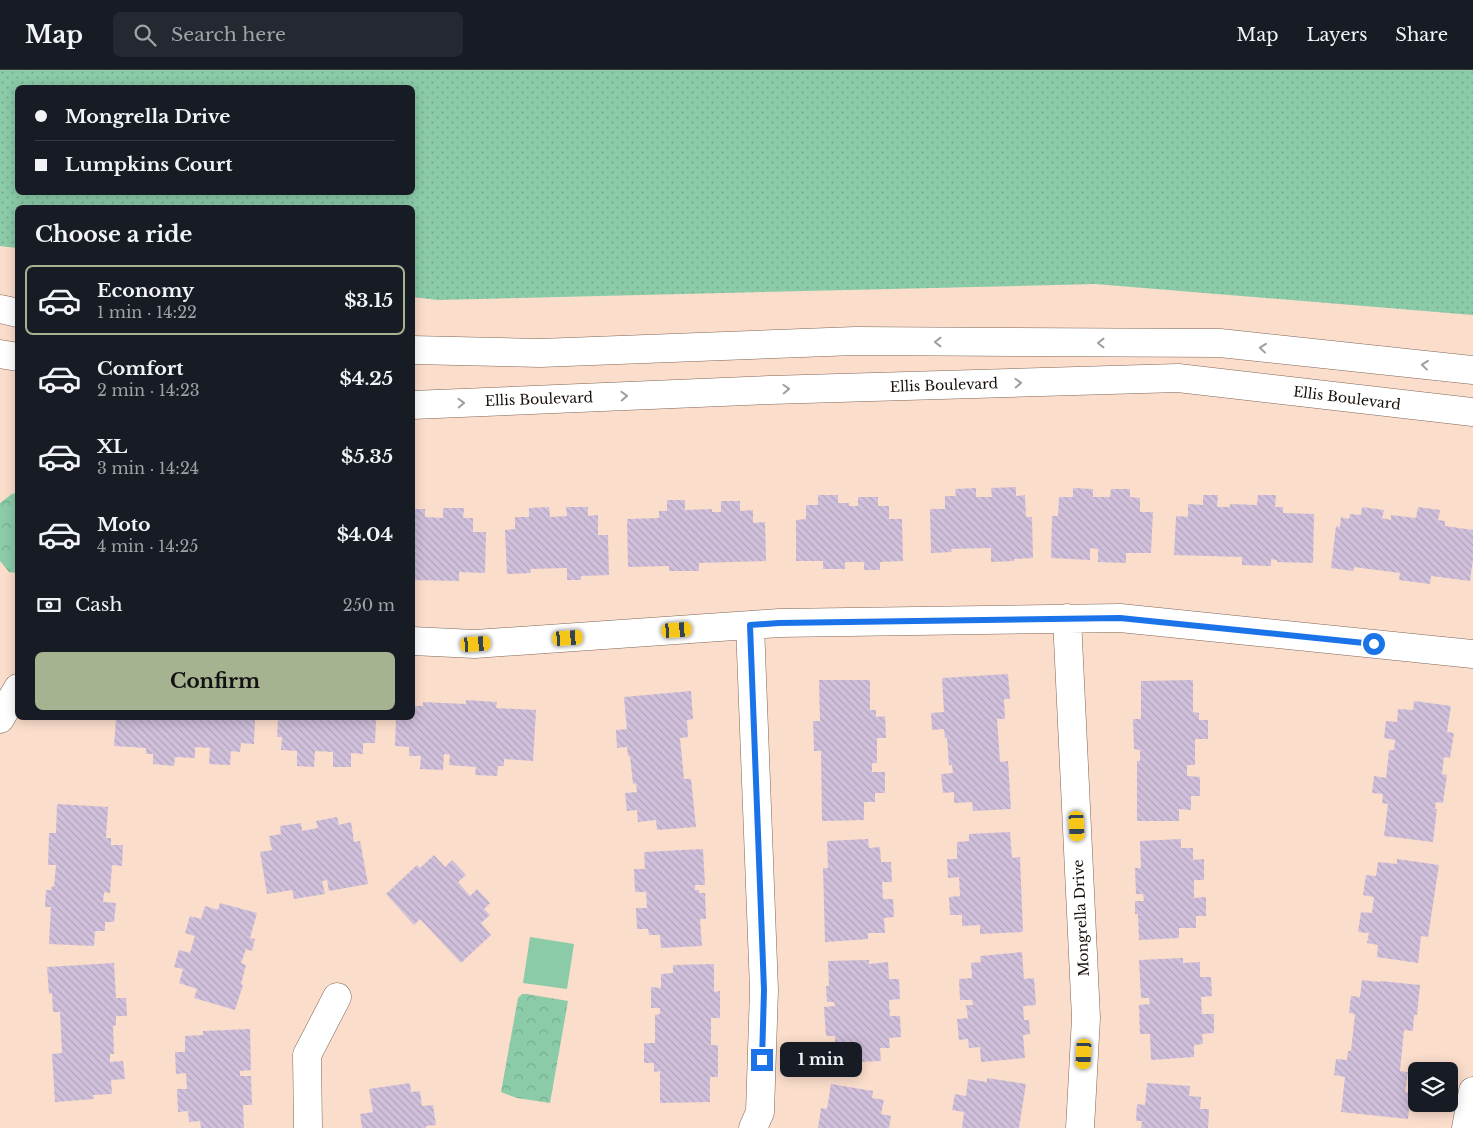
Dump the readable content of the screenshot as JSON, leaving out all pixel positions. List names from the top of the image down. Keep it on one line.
{"streets":{"street":["Ellis Boulevard","Mongrella Drive"]},"page":{"header":"Map","search":"Search here","nav":["Map","Layers","Share"],"banner":["Mongrella Drive","Lumpkins Court"],"heading":"Choose a ride","list":[{"name":"Economy","note":"1 min · 14:22","value":"$3.15"},{"name":"Comfort","note":"2 min · 14:23","value":"$4.25"},{"name":"XL","note":"3 min · 14:24","value":"$5.35"},{"name":"Moto","note":"4 min · 14:25","value":"$4.04"}],"pay":["Cash","250 m"],"buttons":"Confirm","bubble":"1 min"}}
